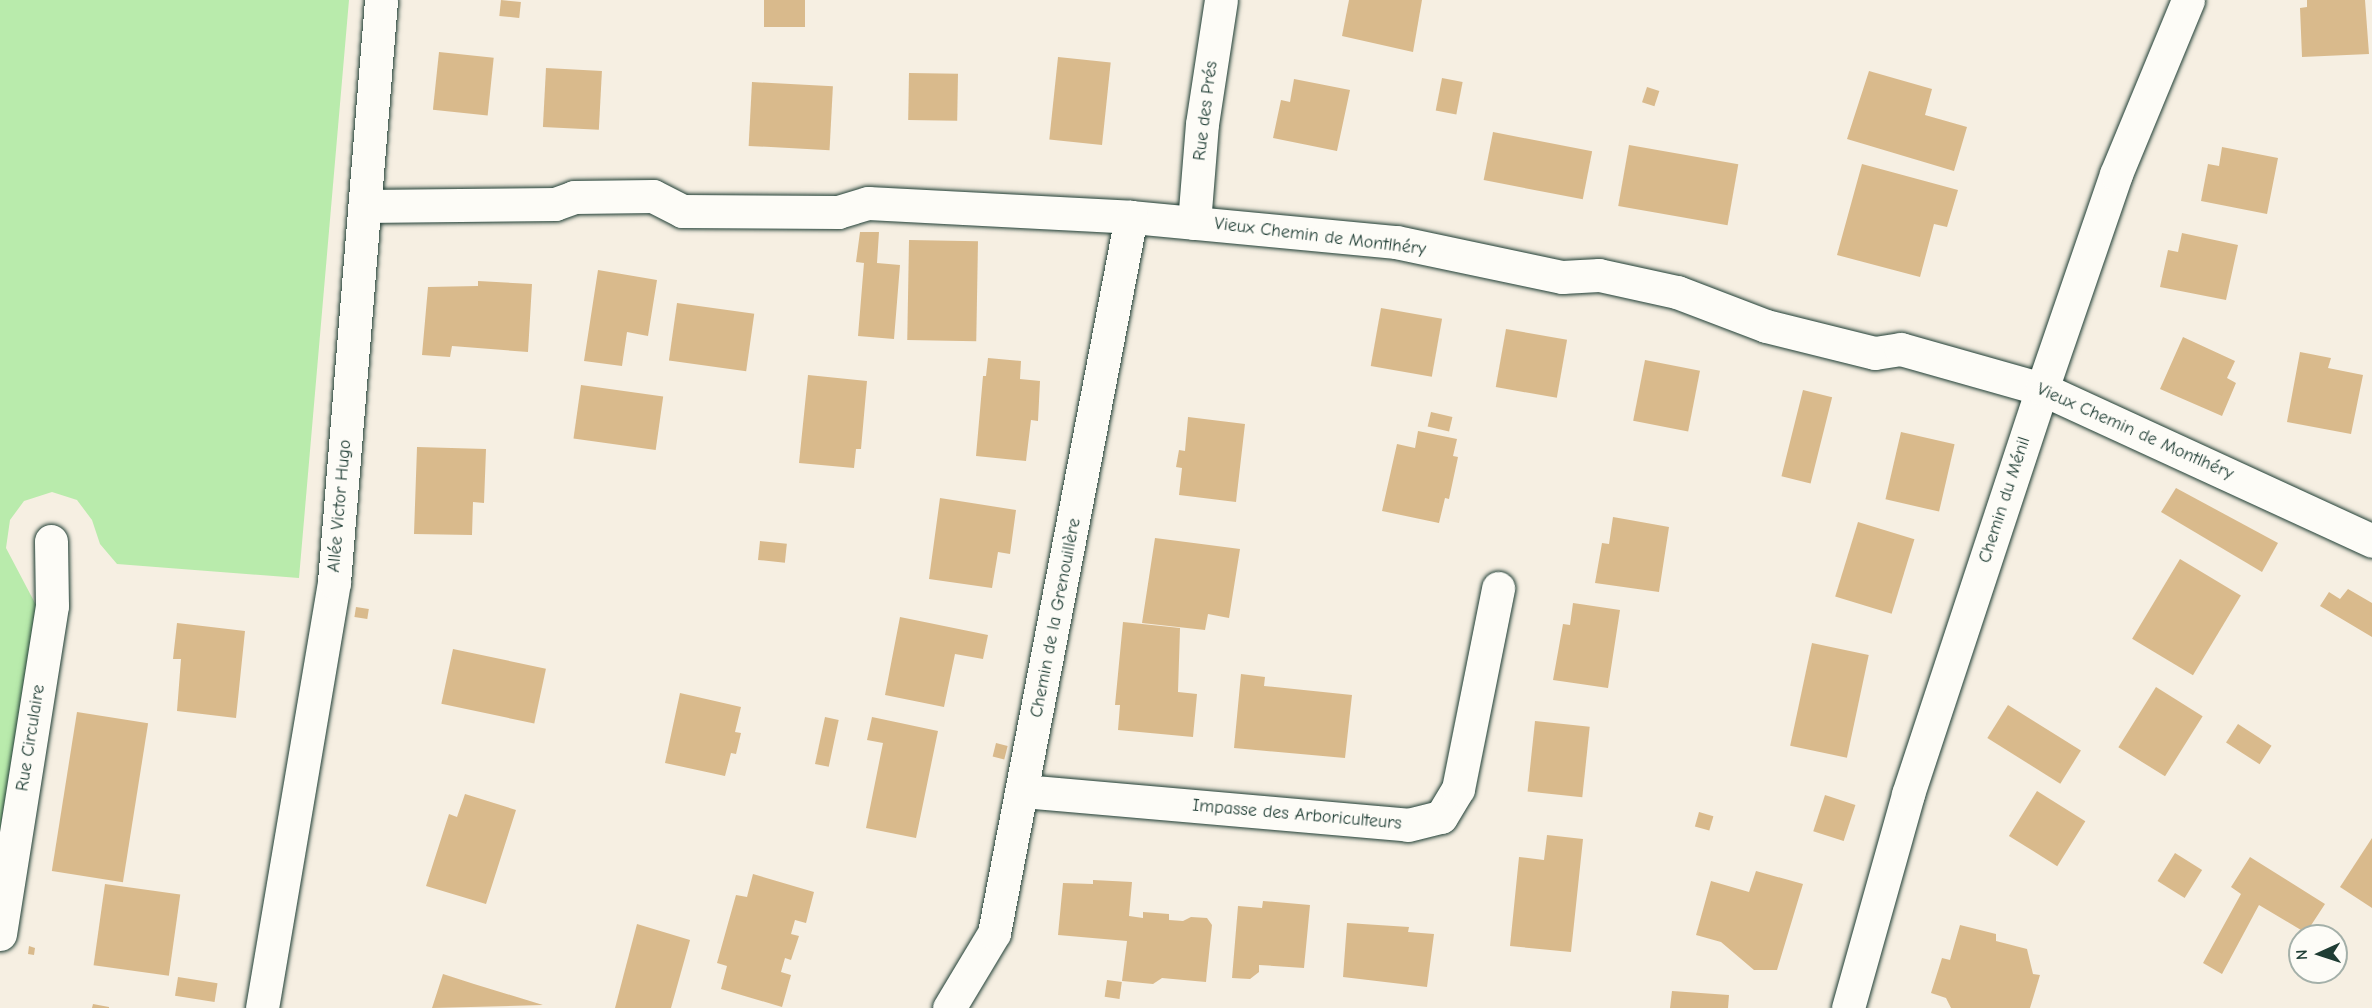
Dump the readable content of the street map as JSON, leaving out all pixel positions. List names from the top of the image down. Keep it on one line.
{"streets":{"street":["Rue des Prés","Vieux Chemin de Montlhéry","Chemin du Ménil","Allée Victor Hugo","Chemin de la Grenouillère","Rue Circulaire","Impasse des Arboriculteurs"]},"crossings":[["Rue des Prés","Vieux Chemin de Montlhéry"],["Vieux Chemin de Montlhéry","Chemin du Ménil"],["Vieux Chemin de Montlhéry","Allée Victor Hugo"],["Vieux Chemin de Montlhéry","Chemin de la Grenouillère"],["Chemin de la Grenouillère","Impasse des Arboriculteurs"]],"north":"left"}
